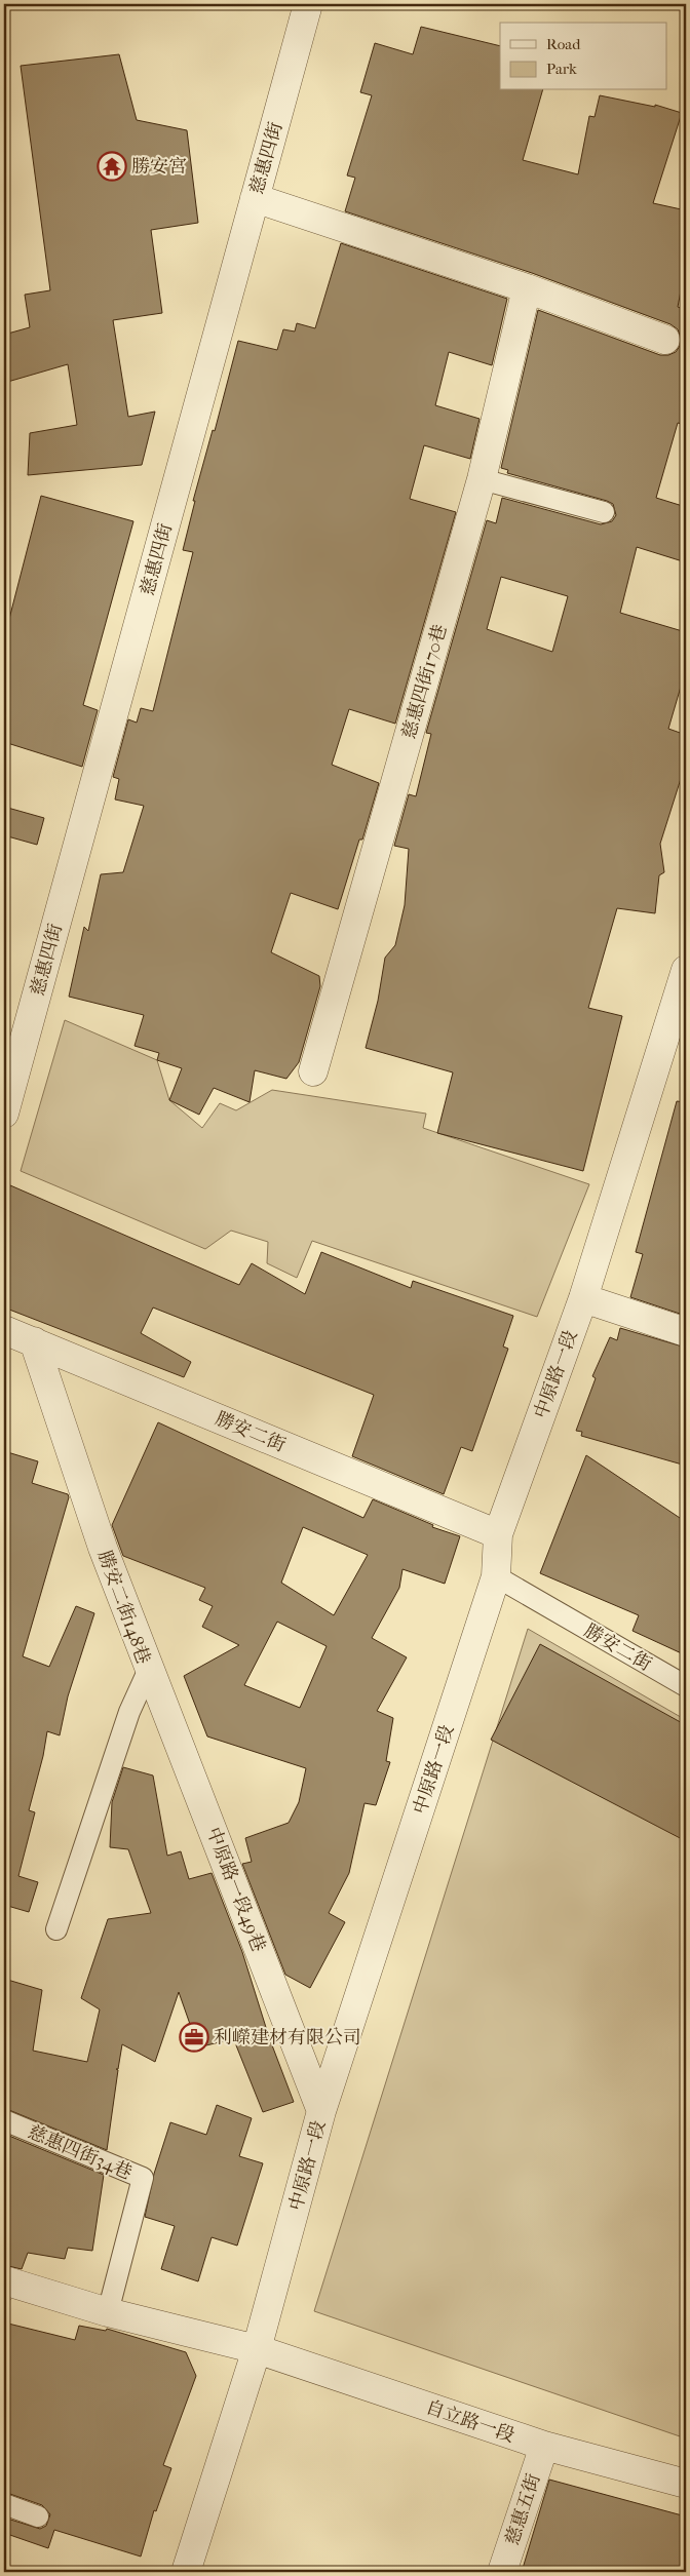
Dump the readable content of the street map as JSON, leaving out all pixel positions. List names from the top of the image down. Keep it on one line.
{"streets":{"street":["慈惠四街","慈惠四街170巷","中原路一段","勝安二街","勝安二街148巷","中原路一段49巷","自立路一段","慈惠五街"],"lane":["慈惠四街34巷"]},"crossings":[["中原路一段","勝安二街"],["中原路一段","中原路一段49巷"],["中原路一段","自立路一段"],["勝安二街","勝安二街148巷"],["勝安二街148巷","中原路一段49巷"],["慈惠四街34巷","自立路一段"],["自立路一段","慈惠五街"]],"places":{"temple":["勝安宮"],"office":["利嶸建材有限公司"]},"legend":["Road","Park"]}
